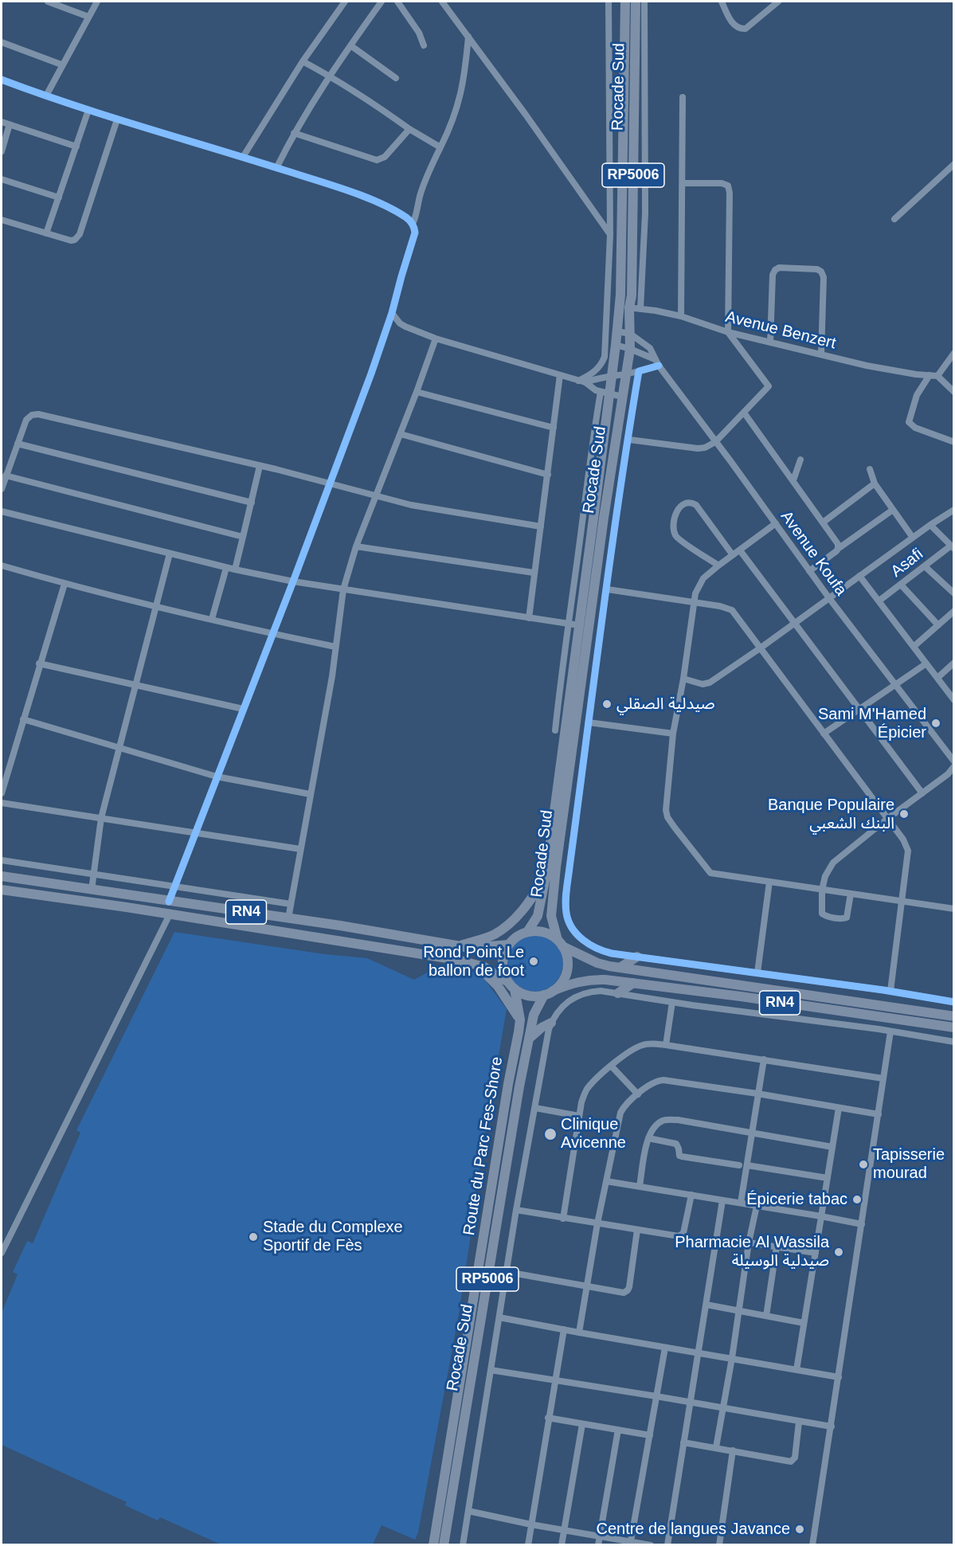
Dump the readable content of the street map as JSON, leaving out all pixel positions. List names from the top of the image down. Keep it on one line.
{"streets":{"highway":["Rocade Sud","RP5006","RN4","Route du Parc Fes-Shore"],"street":["Avenue Benzert","Avenue Koufa","Asafi"]},"crossings":[["Rocade Sud","Avenue Benzert"],["Rocade Sud","Avenue Koufa"],["Rocade Sud","RN4"],["Rocade Sud","Route du Parc Fes-Shore"],["RN4","Route du Parc Fes-Shore"]],"places":["صيدلية الصقلي","Sami M'Hamed Épicier","Banque Populaire البنك الشعبي","Rond Point Le ballon de foot","Clinique Avicenne","Tapisserie mourad","Épicerie tabac","Stade du Complexe Sportif de Fès","Pharmacie Al Wassila صيدلية الوسيلة","Centre de langues Javance"]}
